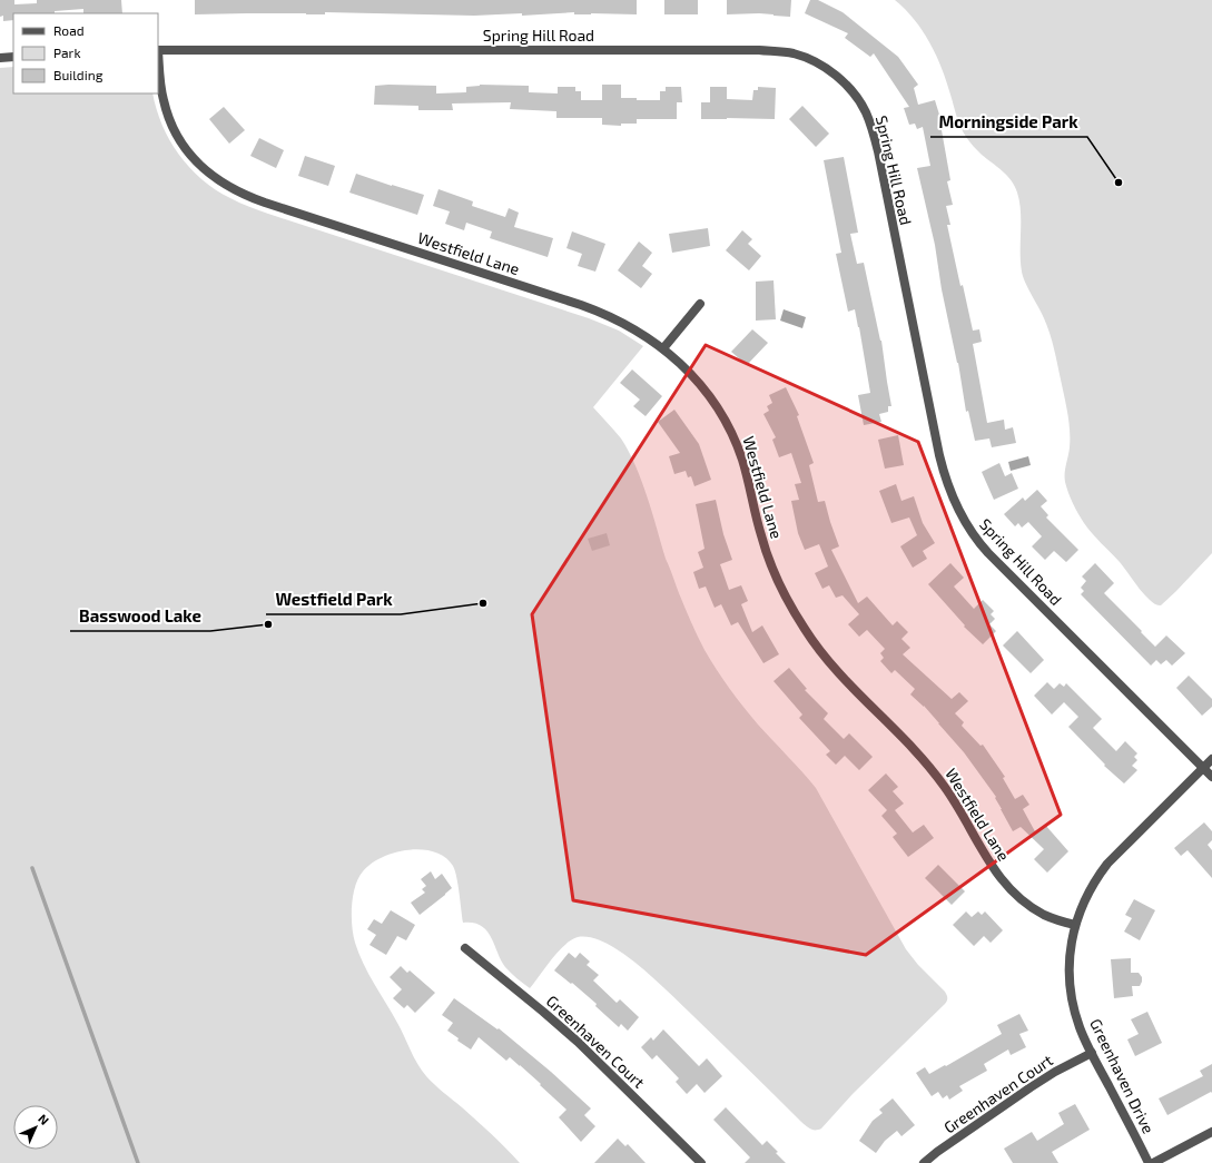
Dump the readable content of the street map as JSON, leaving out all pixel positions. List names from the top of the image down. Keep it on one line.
{"streets":{"street":["Spring Hill Road","Westfield Lane","Greenhaven Court","Greenhaven Drive"]},"crossings":[["Spring Hill Road","Greenhaven Drive"],["Westfield Lane","Greenhaven Drive"],["Greenhaven Court","Greenhaven Drive"]],"places":["Morningside Park","Westfield Park","Basswood Lake"],"legend":["Road","Park","Building"],"north":"top right"}
